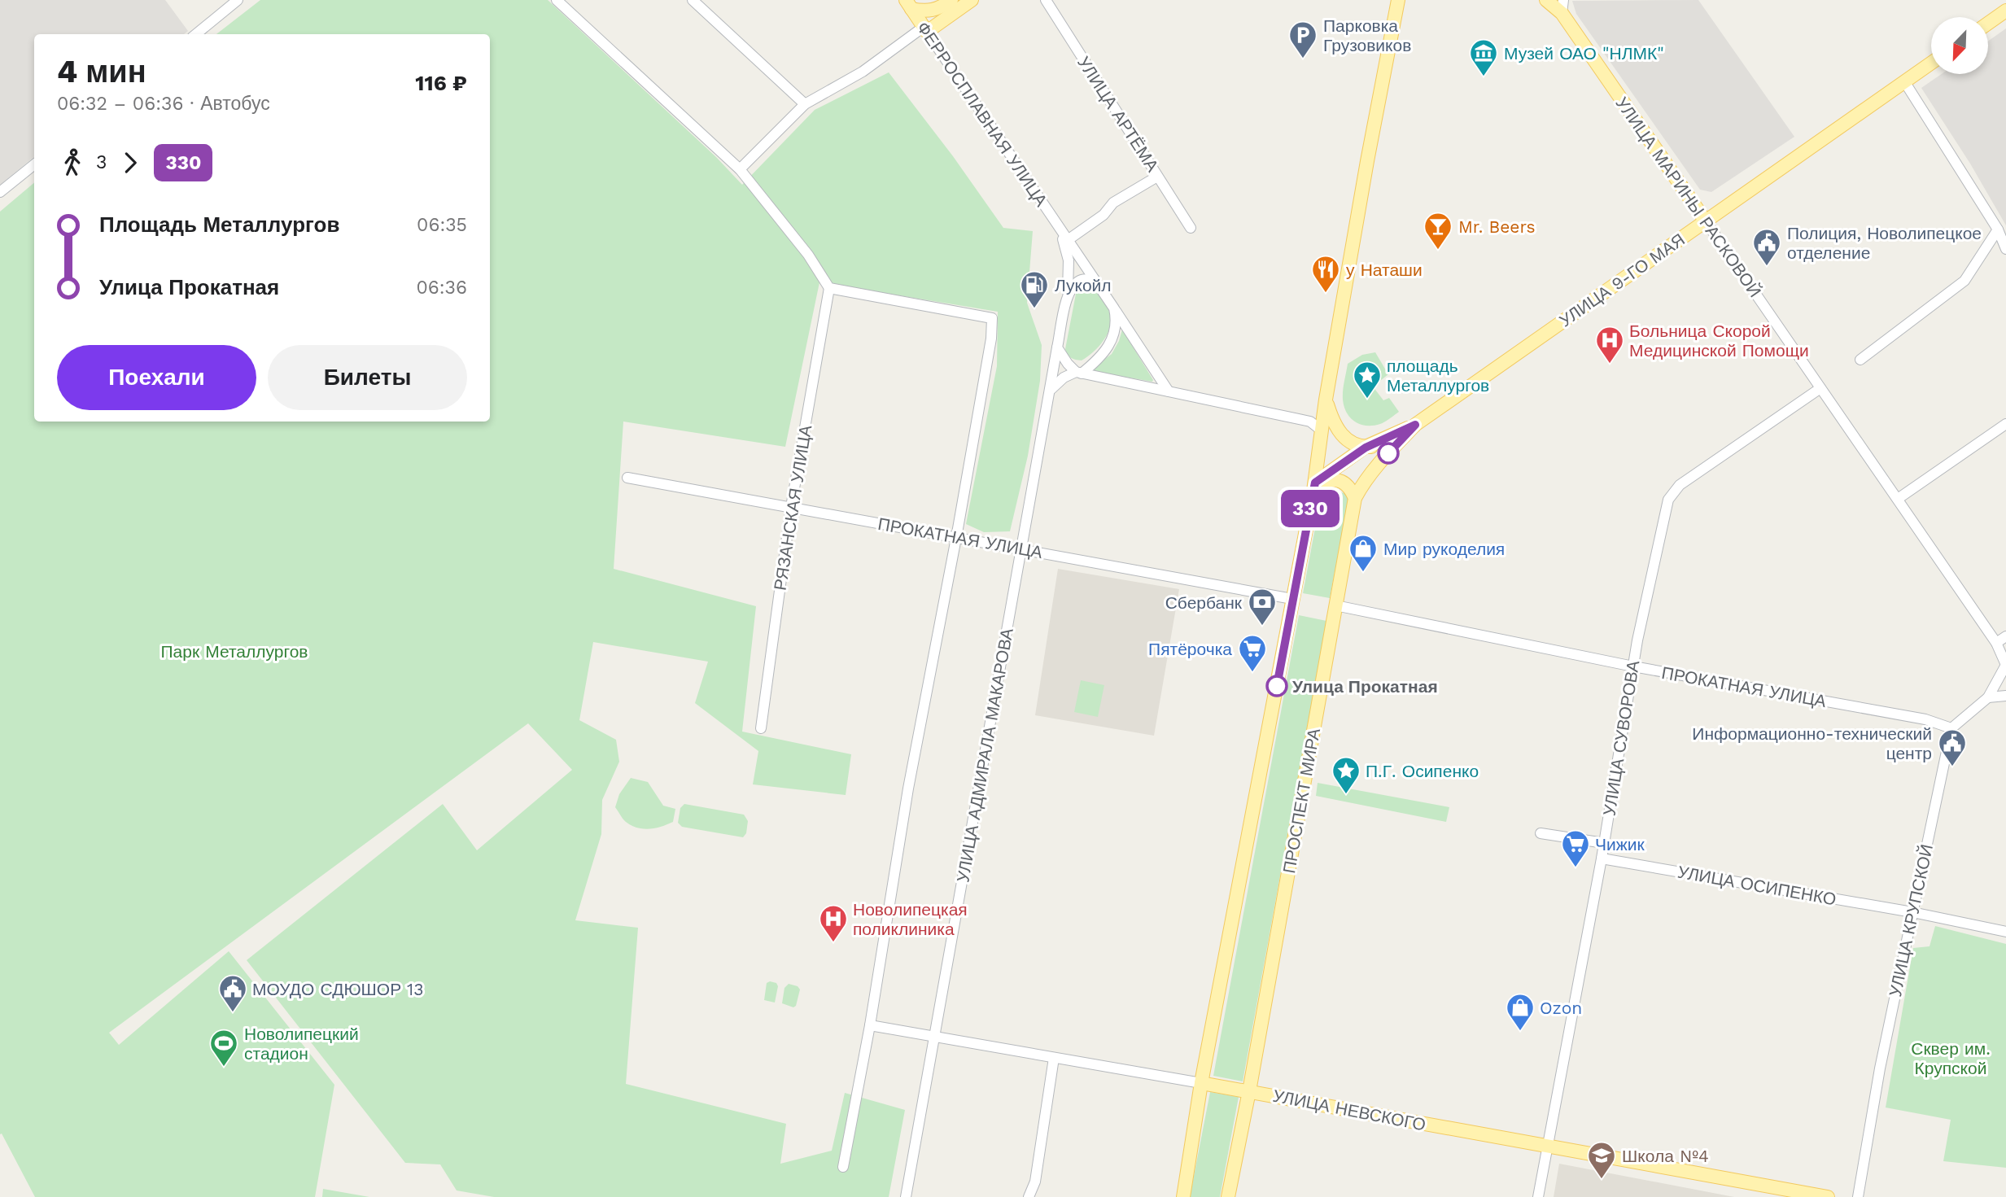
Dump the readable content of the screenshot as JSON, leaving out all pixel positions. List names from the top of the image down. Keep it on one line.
{"streets":{"main road":["ФЕРРОСПЛАВНАЯ УЛИЦА","УЛИЦА МАРИНЫ РАСКОВОЙ","УЛИЦА 9-ГО МАЯ","ПРОСПЕКТ МИРА","УЛИЦА НЕВСКОГО"],"street":["УЛИЦА АРТЁМА","РЯЗАНСКАЯ УЛИЦА","ПРОКАТНАЯ УЛИЦА","УЛИЦА СУВОРОВА","УЛИЦА АДМИРАЛА МАКАРОВА","УЛИЦА ОСИПЕНКО","УЛИЦА КРУПСКОЙ"]},"crossings":[["УЛИЦА МАРИНЫ РАСКОВОЙ","УЛИЦА 9-ГО МАЯ"],["УЛИЦА МАРИНЫ РАСКОВОЙ","УЛИЦА СУВОРОВА"],["УЛИЦА 9-ГО МАЯ","ПРОСПЕКТ МИРА"],["РЯЗАНСКАЯ УЛИЦА","ПРОКАТНАЯ УЛИЦА"],["ПРОКАТНАЯ УЛИЦА","УЛИЦА СУВОРОВА"],["ПРОКАТНАЯ УЛИЦА","УЛИЦА АДМИРАЛА МАКАРОВА"],["ПРОКАТНАЯ УЛИЦА","ПРОСПЕКТ МИРА"],["ПРОКАТНАЯ УЛИЦА","УЛИЦА КРУПСКОЙ"],["УЛИЦА СУВОРОВА","УЛИЦА ОСИПЕНКО"],["УЛИЦА СУВОРОВА","УЛИЦА НЕВСКОГО"],["УЛИЦА АДМИРАЛА МАКАРОВА","УЛИЦА НЕВСКОГО"],["ПРОСПЕКТ МИРА","УЛИЦА НЕВСКОГО"],["УЛИЦА ОСИПЕНКО","УЛИЦА КРУПСКОЙ"]],"parks":["Парк Металлургов","Сквер им. Крупской"],"places":{"parking":["Парковка Грузовиков"],"museum":["Музей ОАО \"НЛМК\""],"bar":["Mr. Beers"],"public building":["Полиция, Новолипецкое отделение","Информационно-технический центр","МОУДО СДЮШОР 13"],"restaurant":["у Наташи"],"fuel station":["Лукойл"],"hospital":["Больница Скорой Медицинской Помощи","Новолипецкая поликлиника"],"place":["площадь Металлургов","П.Г. Осипенко"],"shop":["Мир рукоделия","Ozon"],"bank":["Сбербанк"],"supermarket":["Пятёрочка","Чижик"],"other":["Улица Прокатная"],"sports":["Новолипецкий стадион"],"school or university":["Школа №4"]},"lines":["bus line 330"],"north":"bottom left","page":{"on_map":"330","heading":["4 мин","06:32 – 06:36 · Автобус","116 ₽"],"legs":["3","330"],"list":[{"name":"Площадь Металлургов","value":"06:35"},{"name":"Улица Прокатная","value":"06:36"}],"buttons":["Поехали","Билеты"]}}
